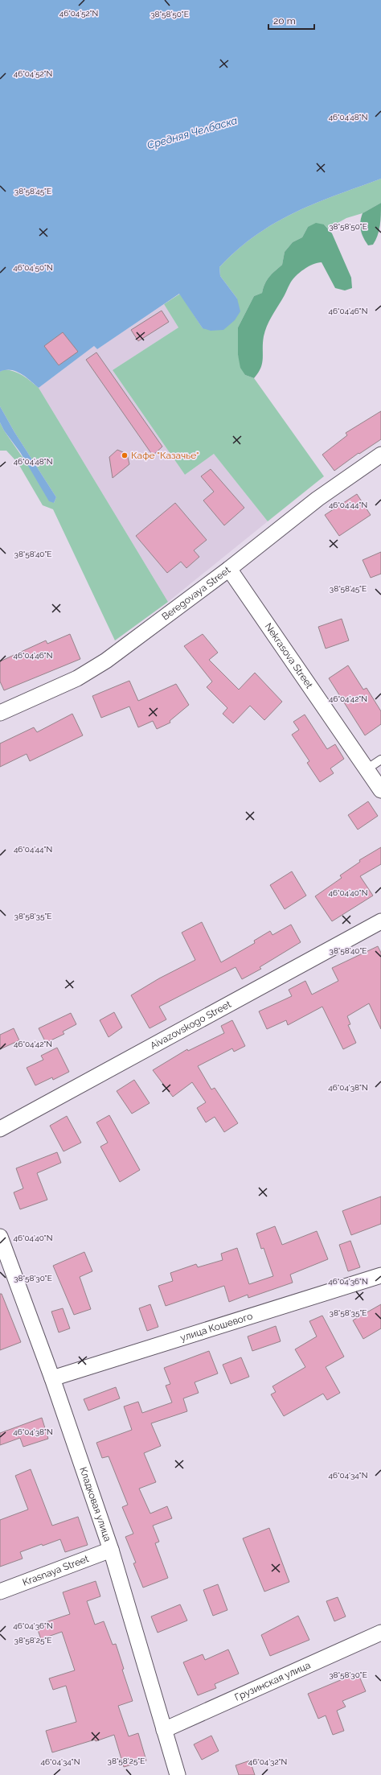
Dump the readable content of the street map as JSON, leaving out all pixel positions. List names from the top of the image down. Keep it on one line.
{"streets":{"street":["Beregovaya Street","Nekrasova Street","Aivazovskogo Street","улица Кошевого","Кладковая улица","Krasnaya Street","Грузинская улица"]},"crossings":[["Beregovaya Street","Nekrasova Street"],["улица Кошевого","Кладковая улица"],["Кладковая улица","Krasnaya Street"],["Кладковая улица","Грузинская улица"]],"water":["Средняя Челбаска"],"places":["Кафе \"Казачье\""],"scale_bar":"20 m","coordinates":["46°04'52\"N","38°58'50\"E","46°04'48\"N","38°58'45\"E","46°04'50\"N","46°04'46\"N","46°04'44\"N","38°58'40\"E","46°04'42\"N","46°04'40\"N","38°58'35\"E","46°04'38\"N","38°58'30\"E","46°04'36\"N","46°04'34\"N","38°58'25\"E","46°04'32\"N"]}
